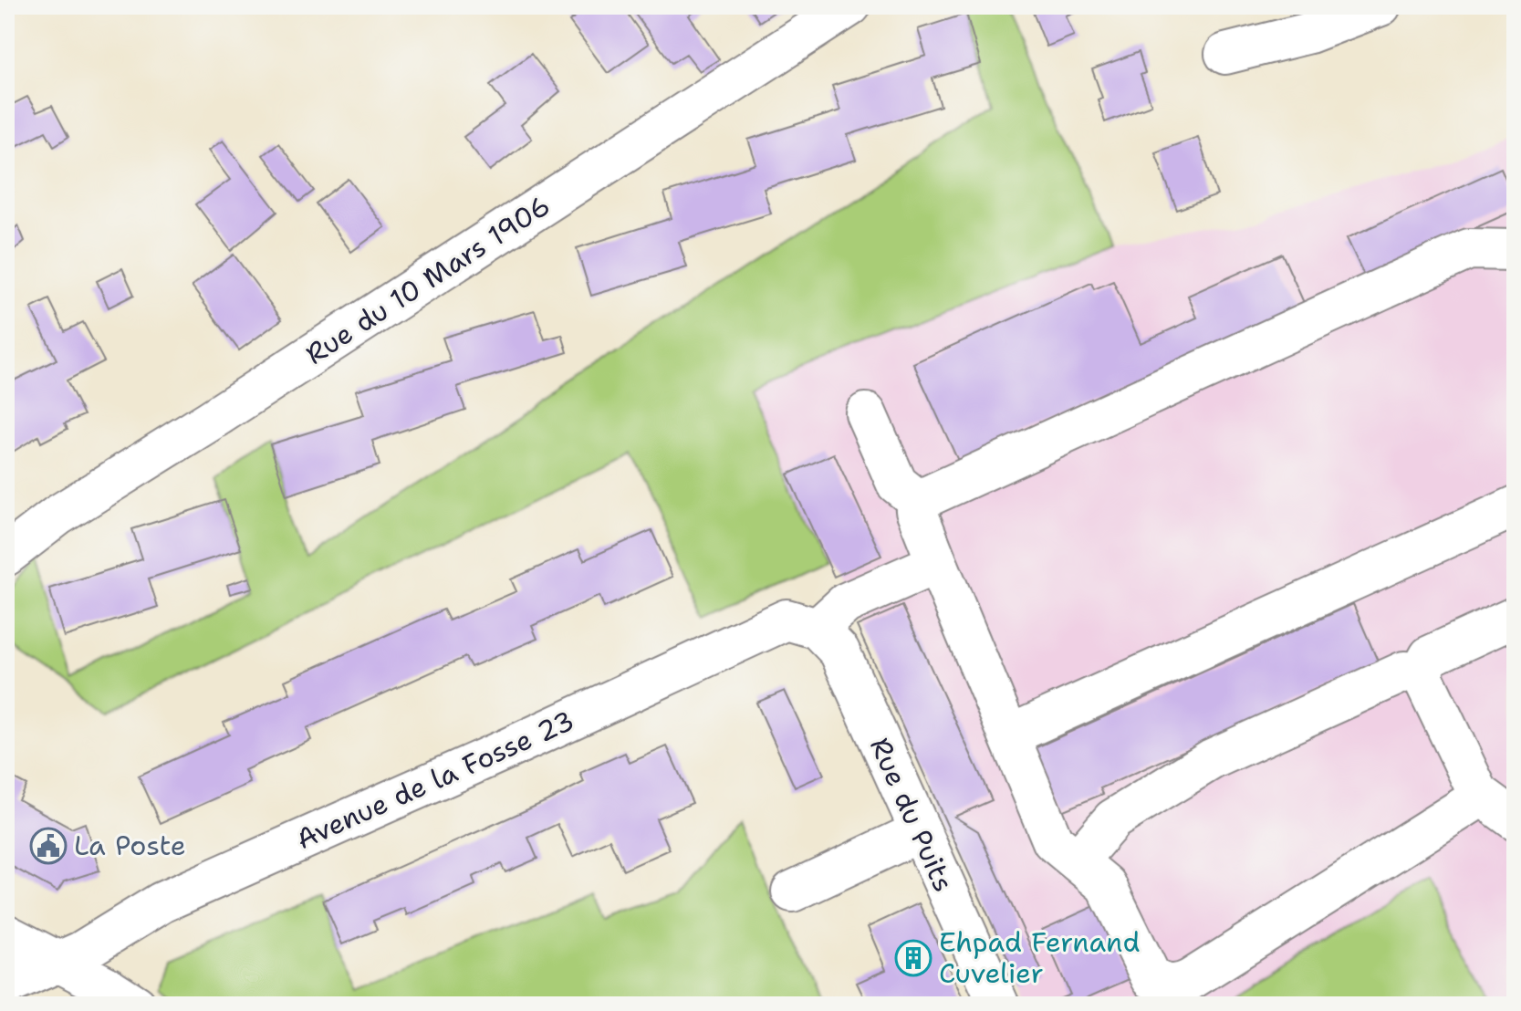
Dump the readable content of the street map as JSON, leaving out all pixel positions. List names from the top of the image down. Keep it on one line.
{"streets":{"street":["Rue du 10 Mars 1906","Avenue de la Fosse 23","Rue du Puits"]},"crossings":[["Avenue de la Fosse 23","Rue du Puits"]],"places":{"public building":["La Poste"],"building":["Ehpad Fernand Cuvelier"]}}
